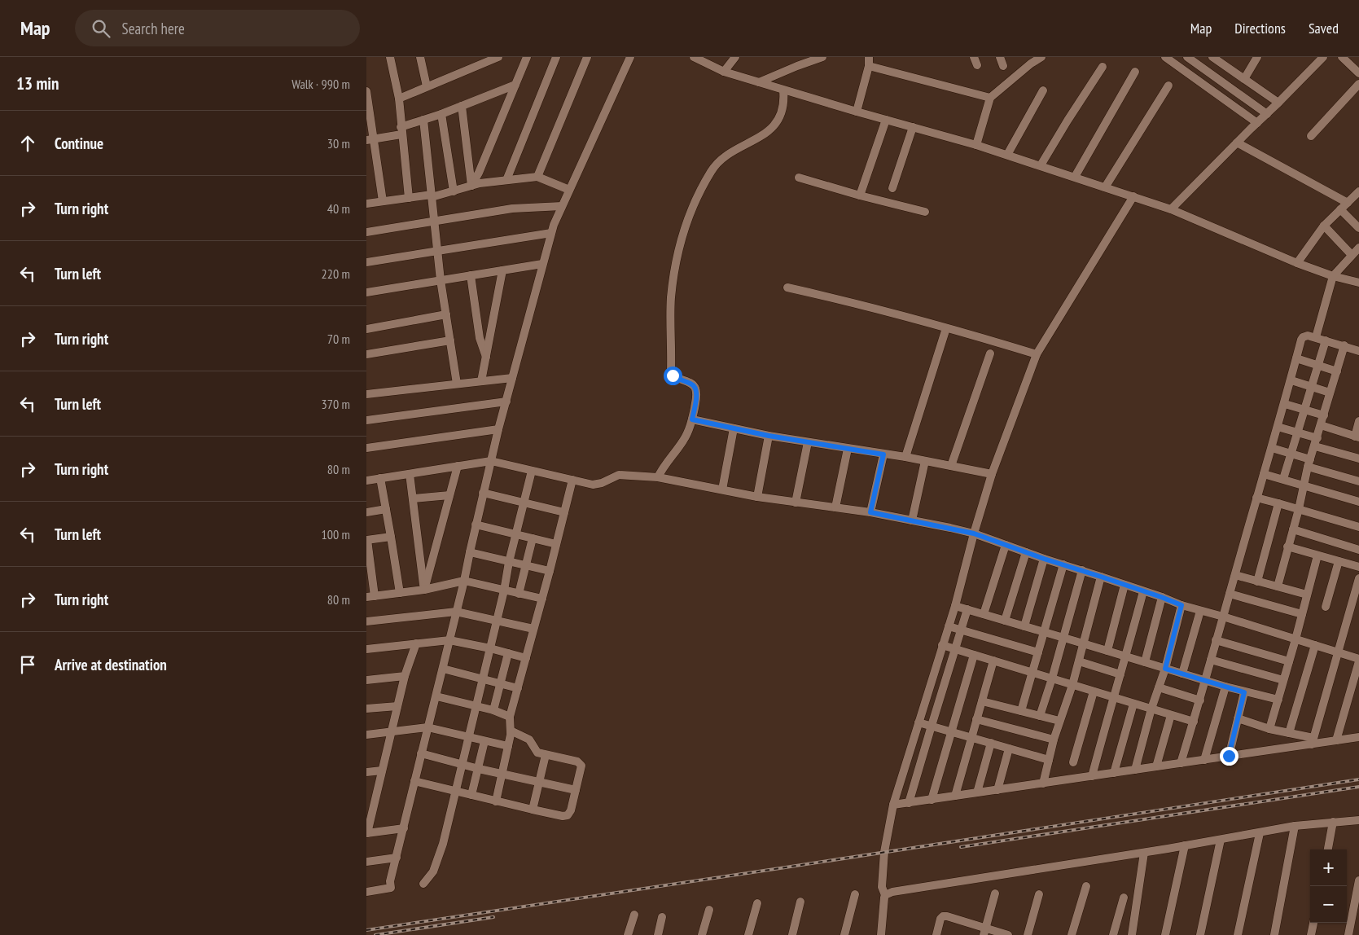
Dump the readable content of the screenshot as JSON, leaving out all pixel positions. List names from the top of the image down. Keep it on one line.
{"page":{"header":"Map","search":"Search here","nav":["Map","Directions","Saved"],"heading":["13 min","Walk · 990 m"],"list":[["Continue","30 m"],["Turn right","40 m"],["Turn left","220 m"],["Turn right","70 m"],["Turn left","370 m"],["Turn right","80 m"],["Turn left","100 m"],["Turn right","80 m"],"Arrive at destination"],"map_buttons":["+","−"]}}
